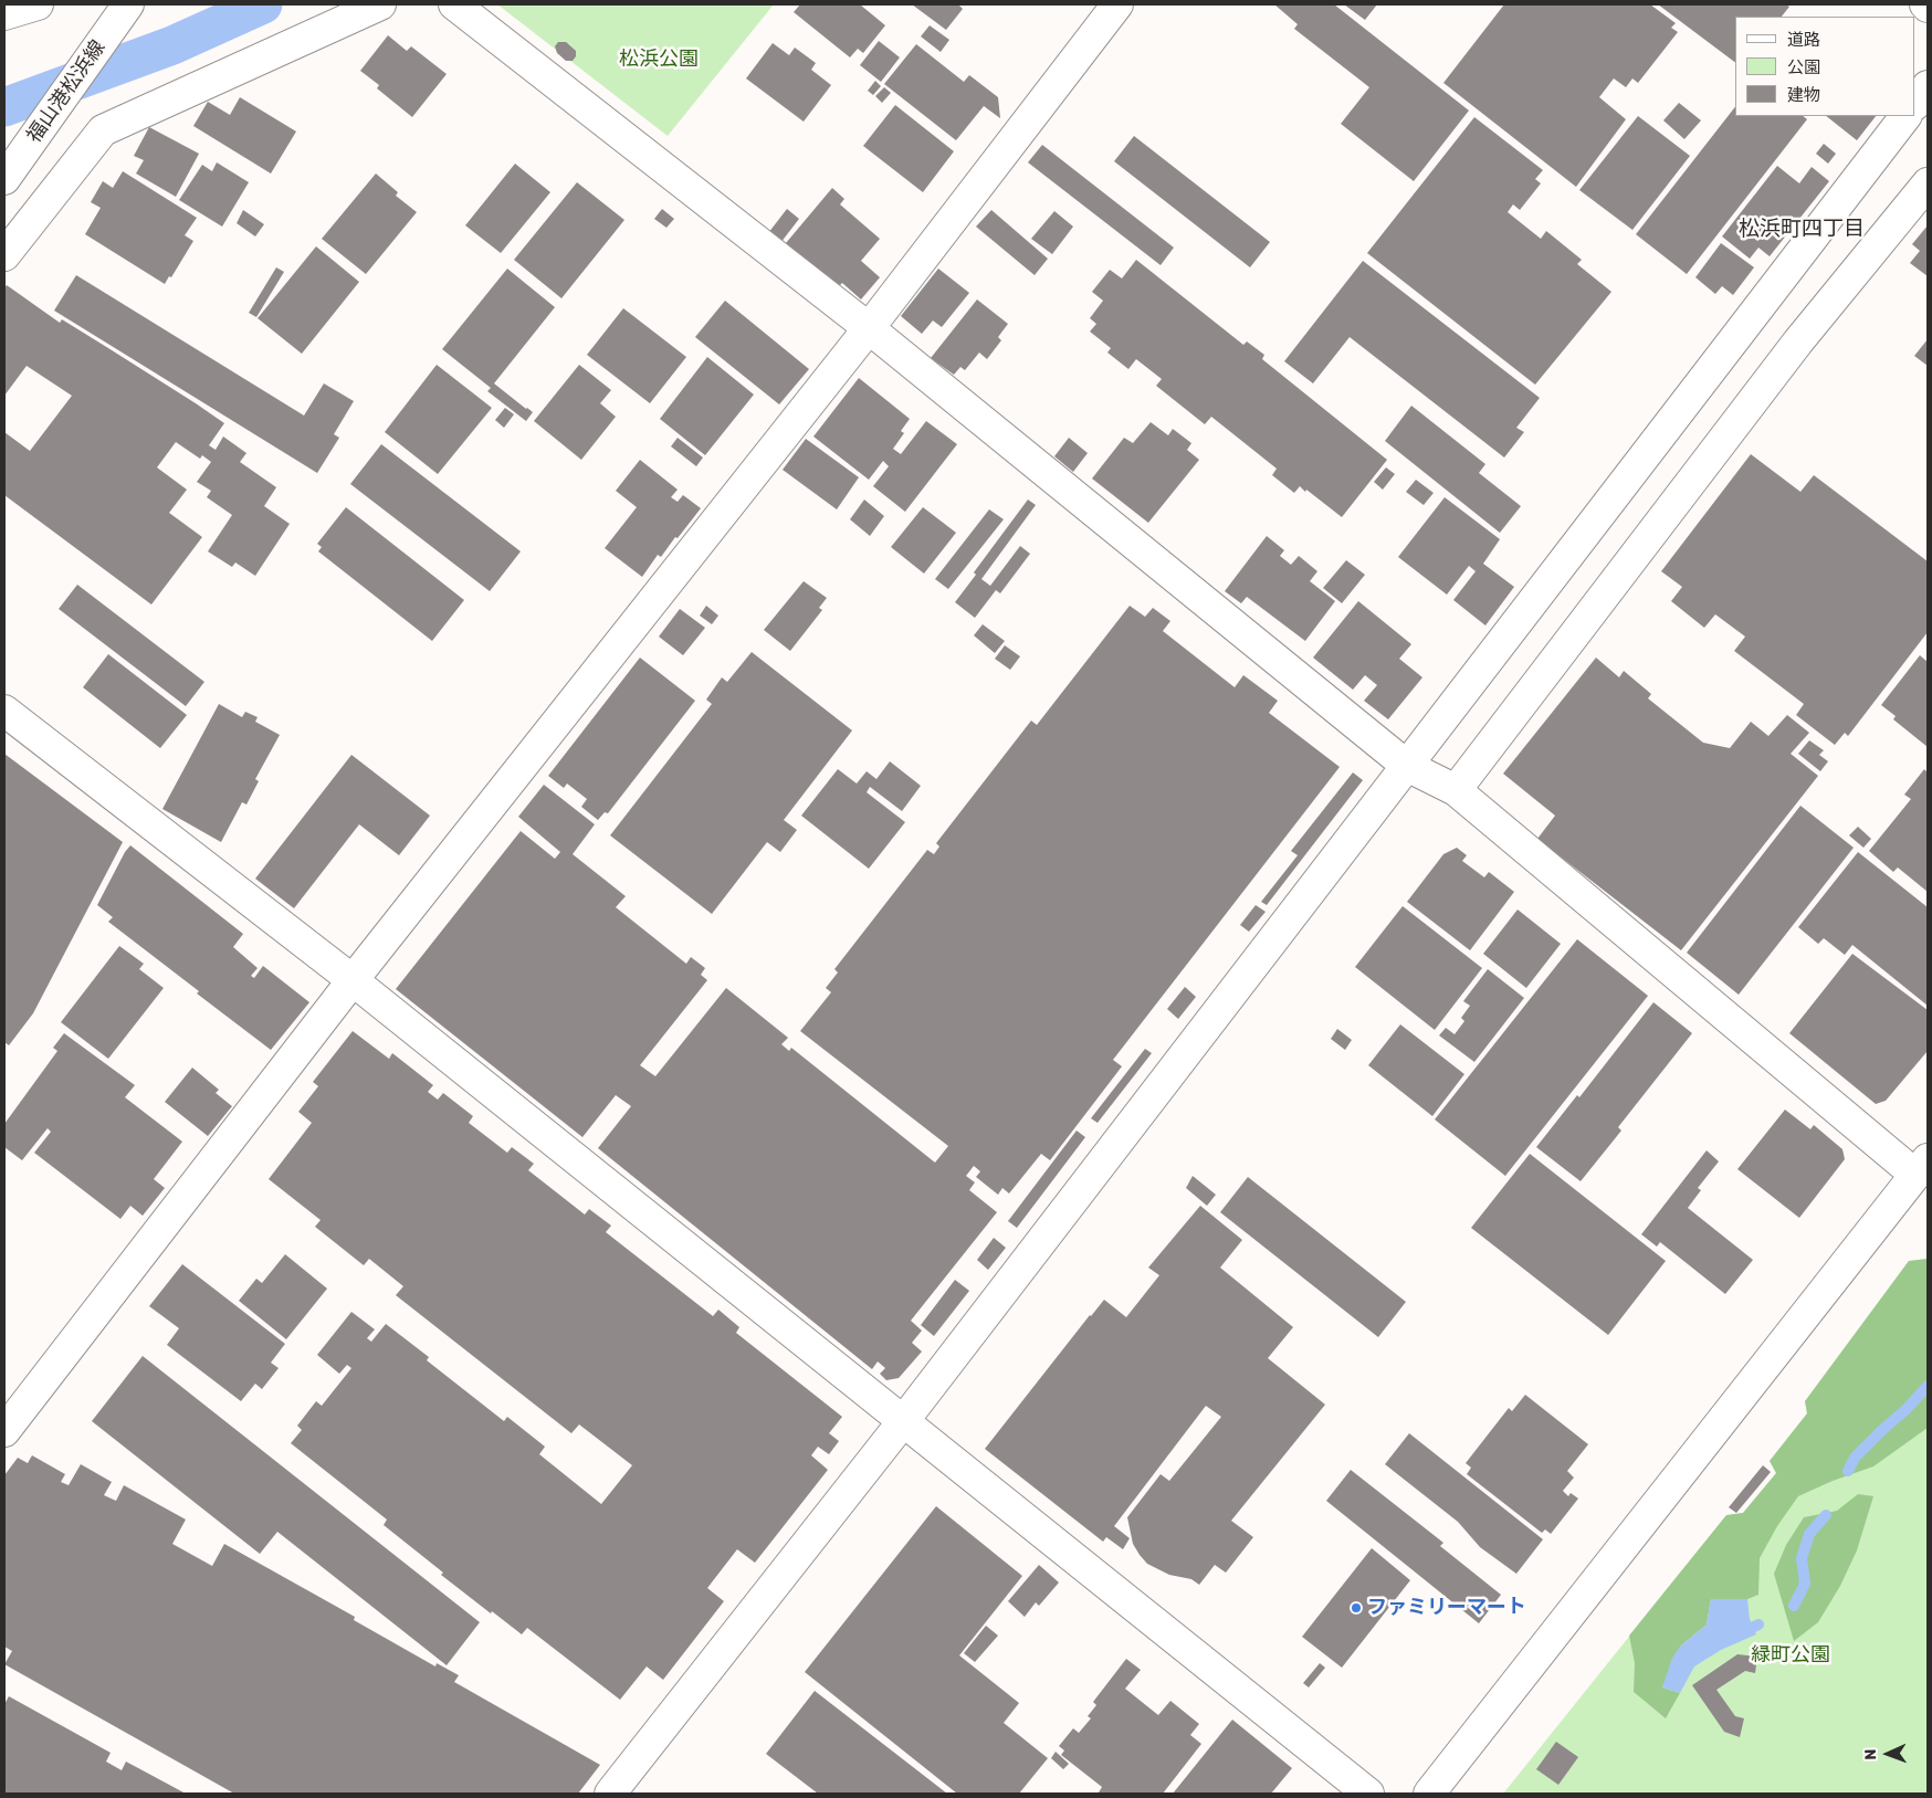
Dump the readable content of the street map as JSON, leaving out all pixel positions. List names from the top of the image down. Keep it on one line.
{"streets":{"street":["福山港松浜線"]},"districts":["松浜町四丁目"],"parks":["松浜公園","緑町公園"],"places":["ファミリーマート"],"legend":["道路","公園","建物"],"north":"left"}
